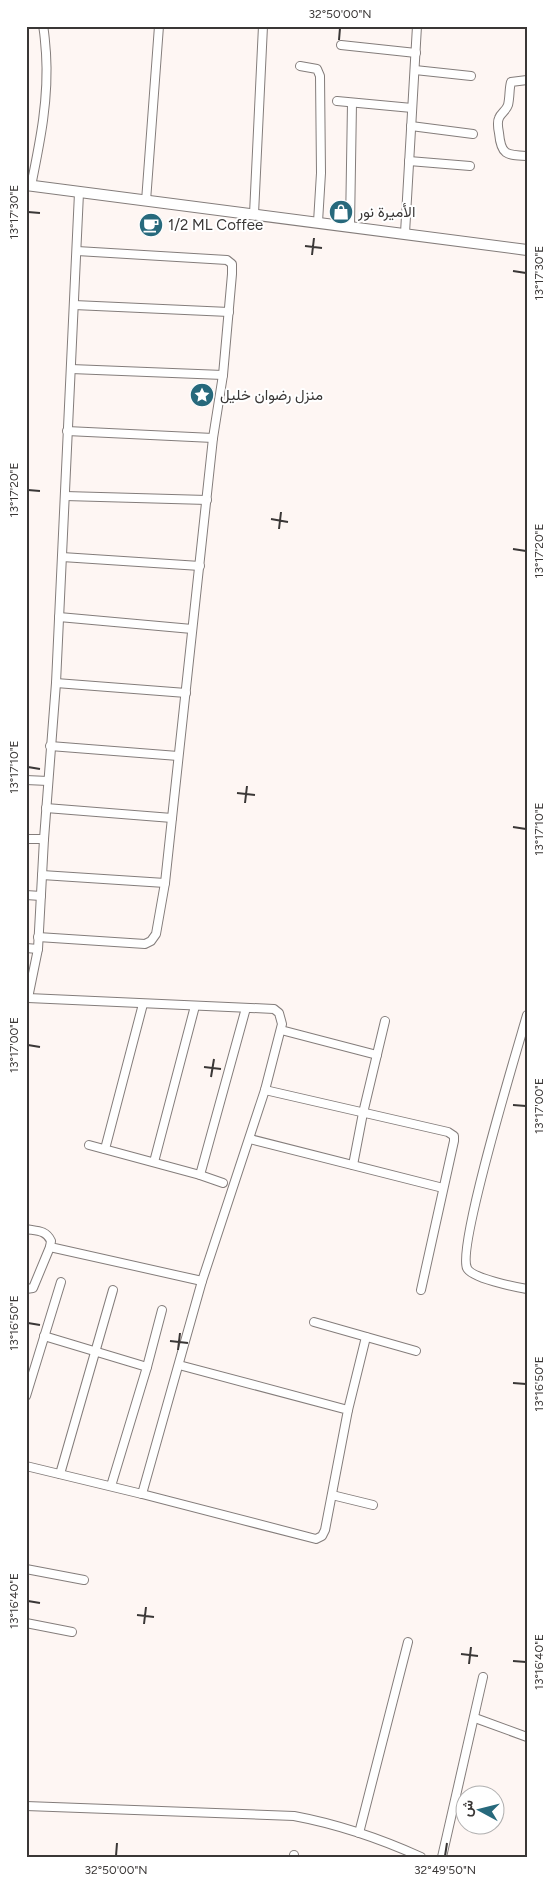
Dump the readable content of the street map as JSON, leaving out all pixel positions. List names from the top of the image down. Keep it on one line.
{"places":{"shop":["الأميرة نور"],"cafe":["1/2 ML Coffee"],"place":["منزل رضوان خليل"]},"north":"left","coordinates":["32°50'00\"N","13°17'30\"E","13°17'20\"E","13°17'10\"E","13°17'00\"E","13°16'50\"E","13°16'40\"E","32°49'50\"N"]}
